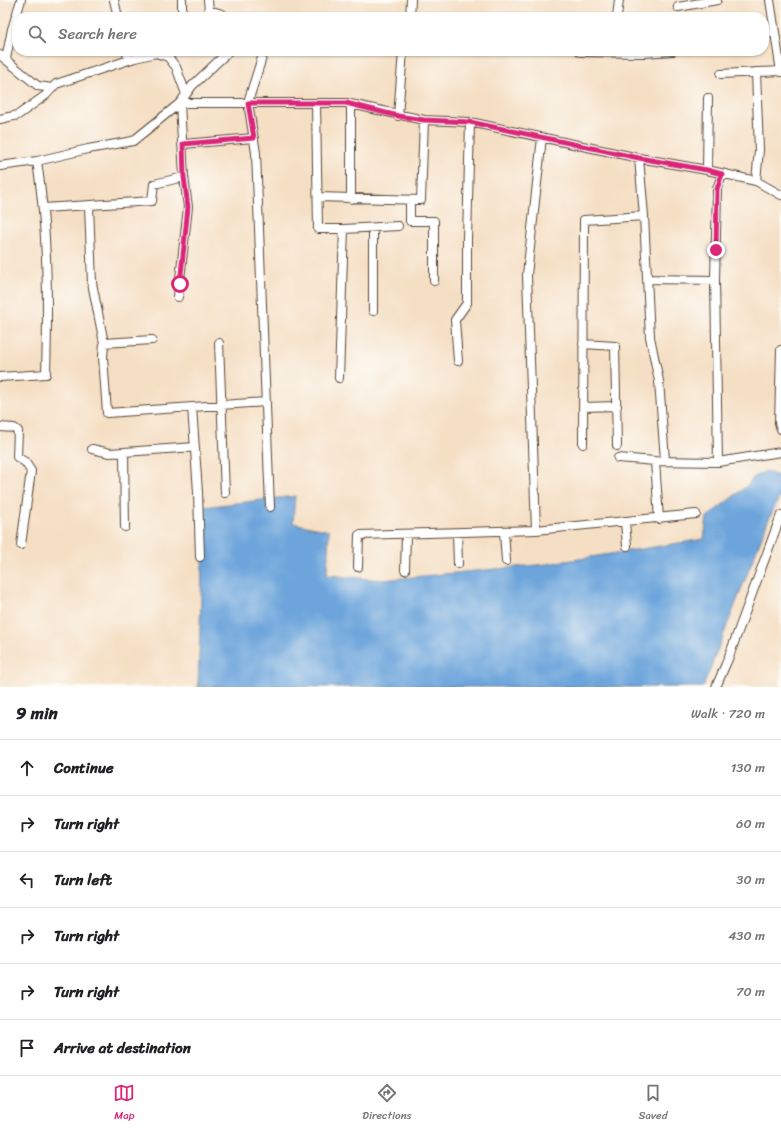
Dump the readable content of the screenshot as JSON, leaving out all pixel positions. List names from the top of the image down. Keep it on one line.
{"page":{"search":"Search here","heading":["9 min","Walk · 720 m"],"list":[["Continue","130 m"],["Turn right","60 m"],["Turn left","30 m"],["Turn right","430 m"],["Turn right","70 m"],"Arrive at destination"],"nav":["Map","Directions","Saved"]}}
